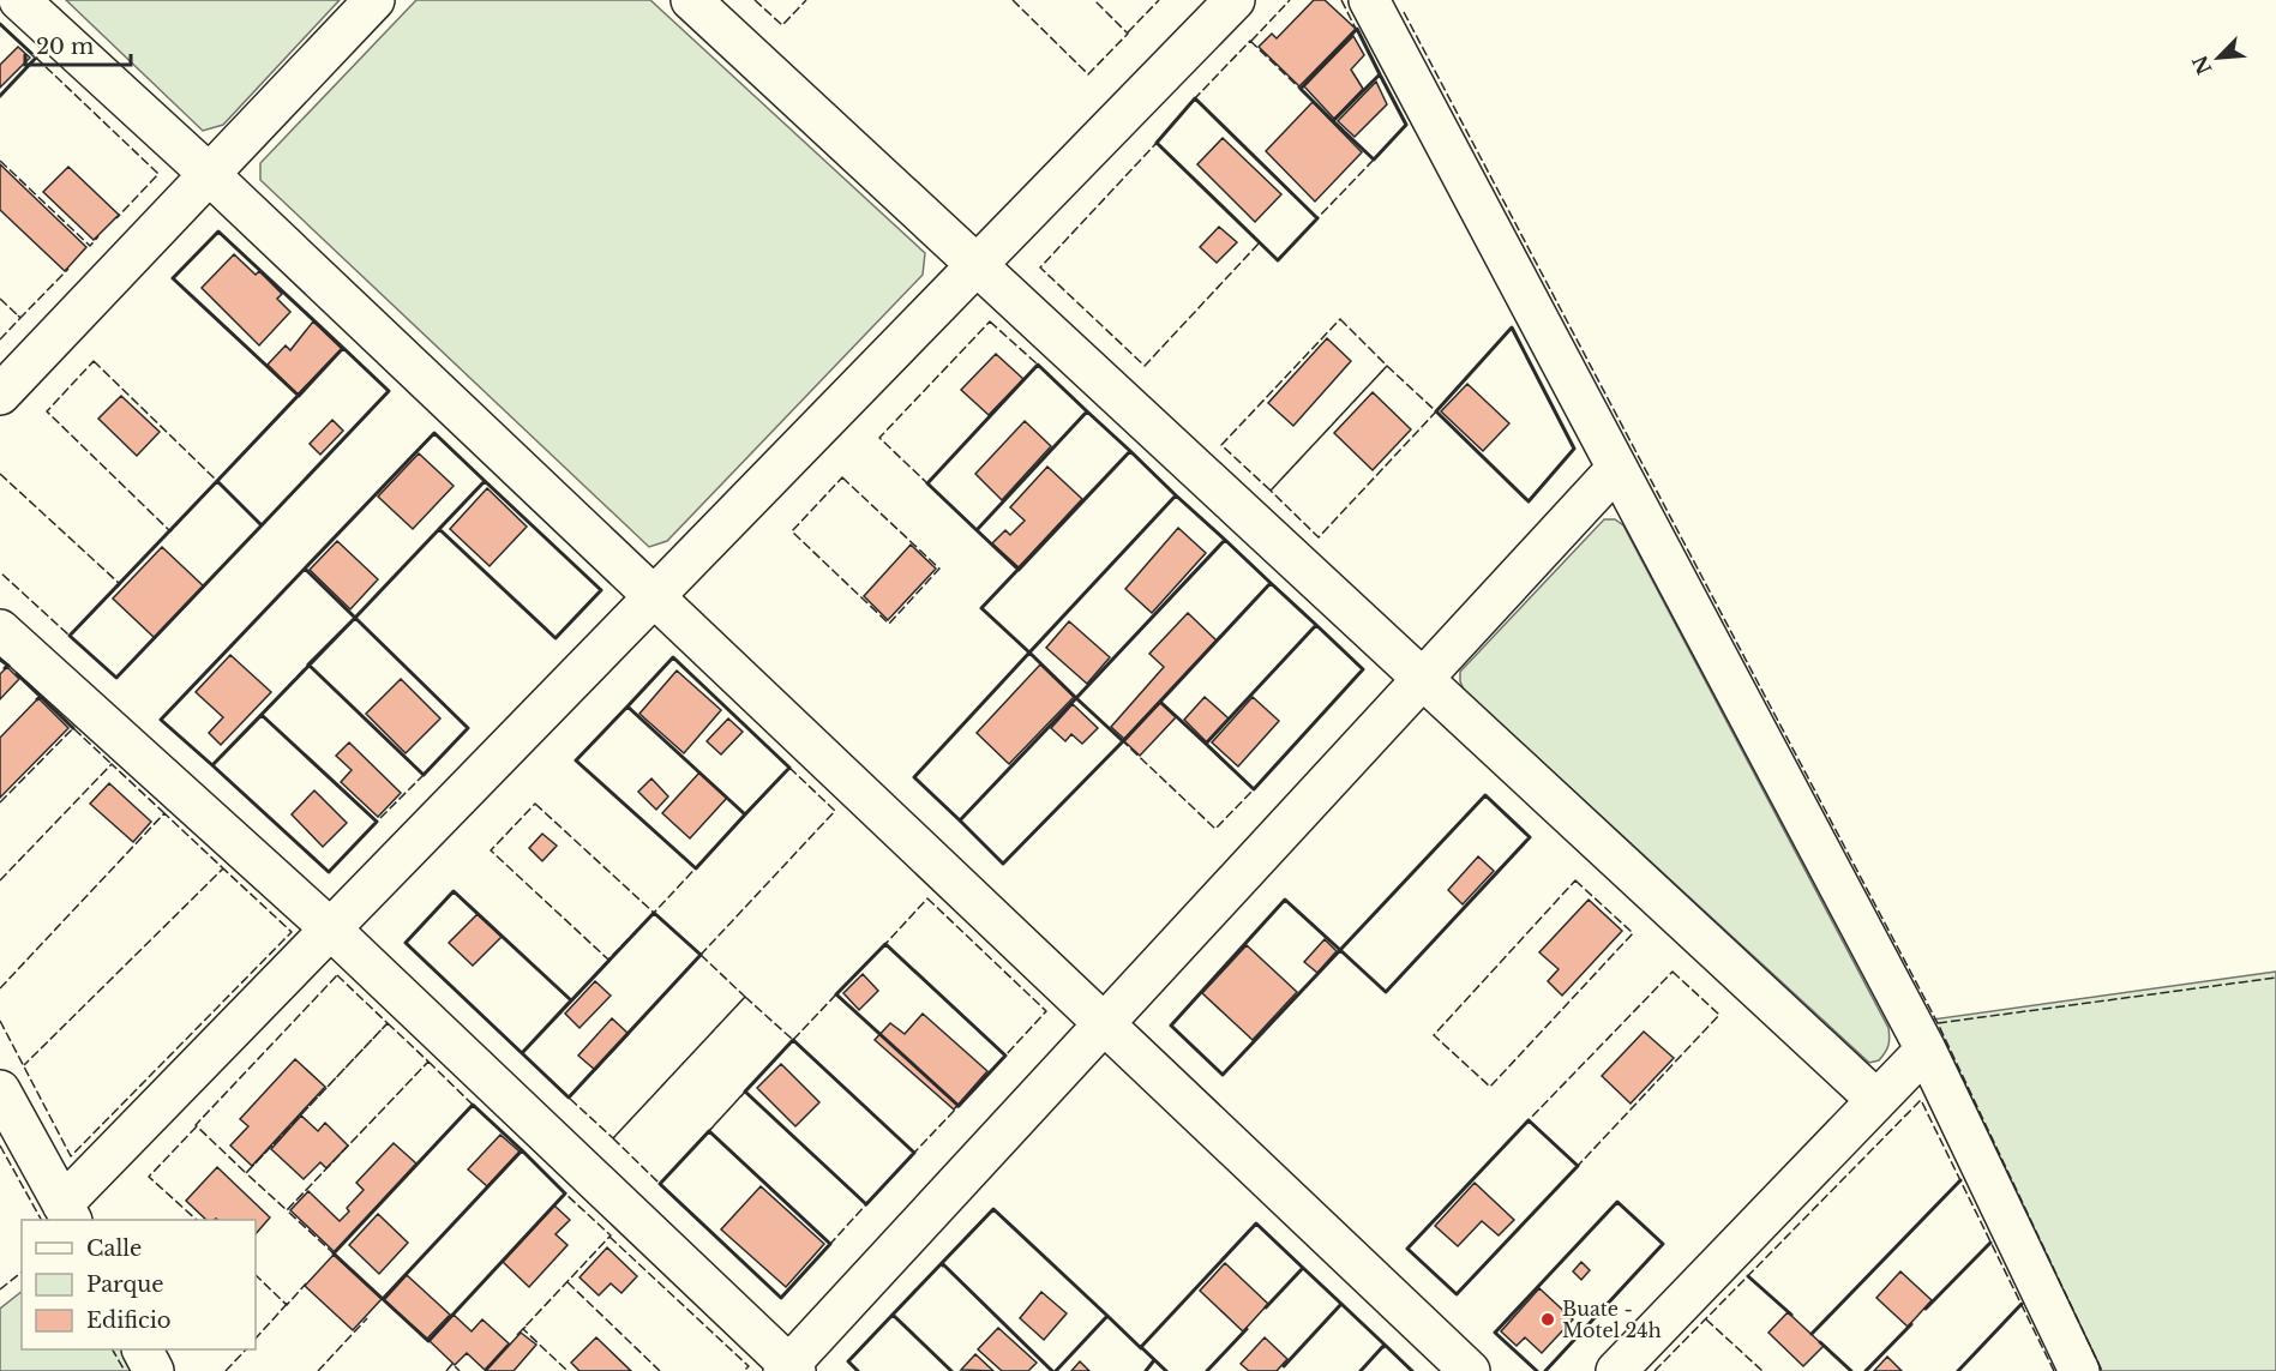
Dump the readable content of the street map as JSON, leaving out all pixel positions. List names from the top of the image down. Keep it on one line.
{"places":["Buate - Motel 24h"],"legend":["Calle","Parque","Edificio"],"scale_bar":"20 m","north":"bottom left"}
